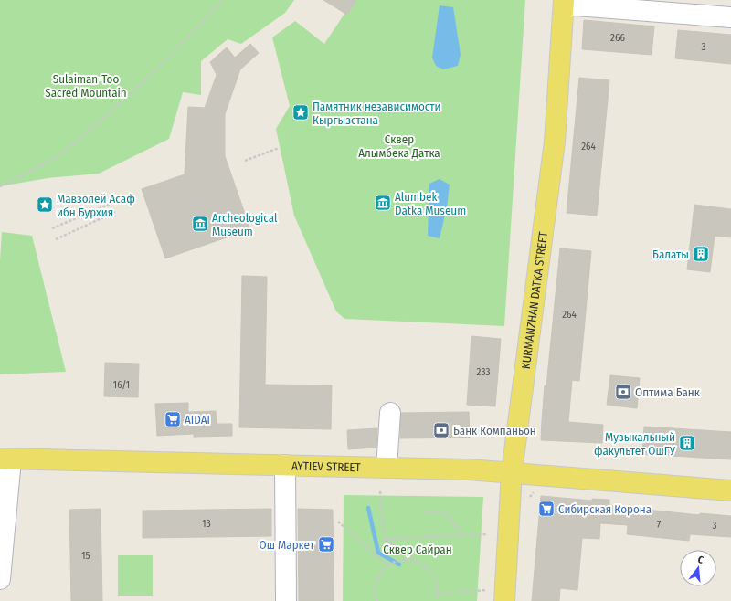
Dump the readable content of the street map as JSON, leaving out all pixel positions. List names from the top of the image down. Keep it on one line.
{"streets":{"main road":["KURMANZHAN DATKA STREET","AYTIEV STREET"]},"crossings":[["KURMANZHAN DATKA STREET","AYTIEV STREET"]],"parks":["Sulaiman-Too Sacred Mountain","Сквер Алымбека Датка","Сквер Сайран"],"places":{"place":["Памятник независимости Кыргызстана","Мавзолей Асаф ибн Бурхия"],"museum":["Alumbek Datka Museum","Archeological Museum"],"building":["Балаты","Музыкальный факультет ОшГУ"],"bank":["Оптима Банк","Банк Компаньон"],"supermarket":["AIDAI","Сибирская Корона","Ош Маркет"]},"house_numbers":["266","3","264","264","233","16/1","13","7","3","15"],"north":"top"}
